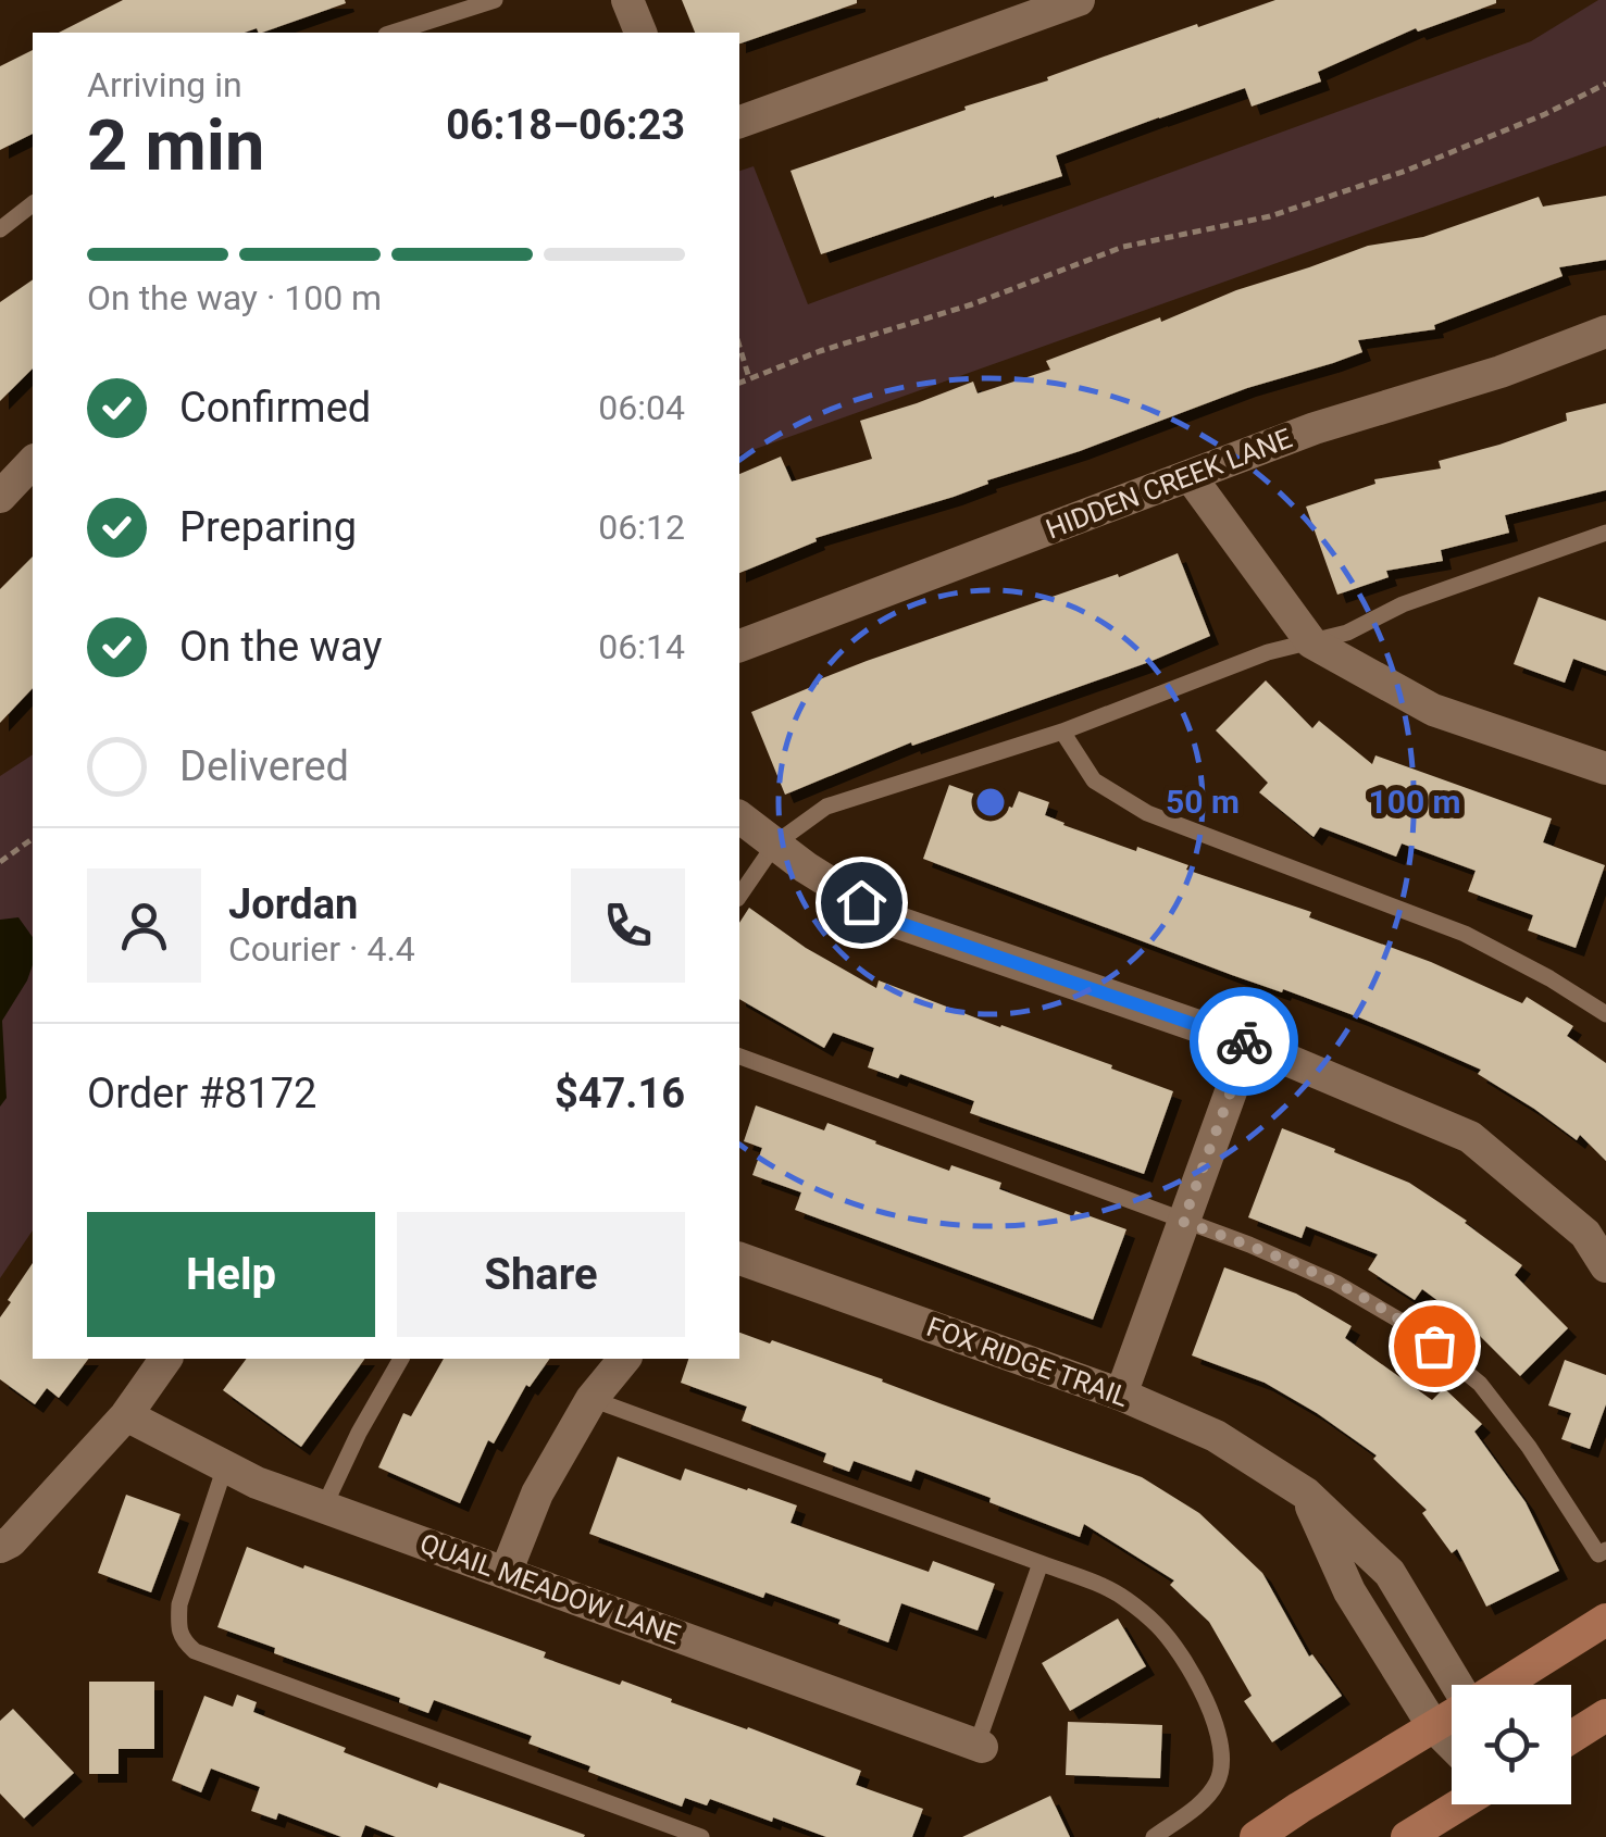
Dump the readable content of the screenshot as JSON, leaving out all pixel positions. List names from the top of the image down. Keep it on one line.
{"streets":{"street":["HIDDEN CREEK LANE","FOX RIDGE TRAIL","QUAIL MEADOW LANE"]},"page":{"heading":["2 min","Arriving in","06:18–06:23"],"panel":["Jordan","Courier · 4.4","Order #8172","$47.16"],"bar":"On the way · 100 m","list":[["Confirmed","06:04"],["Preparing","06:12"],["On the way","06:14"],"Delivered"],"buttons":["Help","Share"]},"rings":["50 m","100 m"]}
